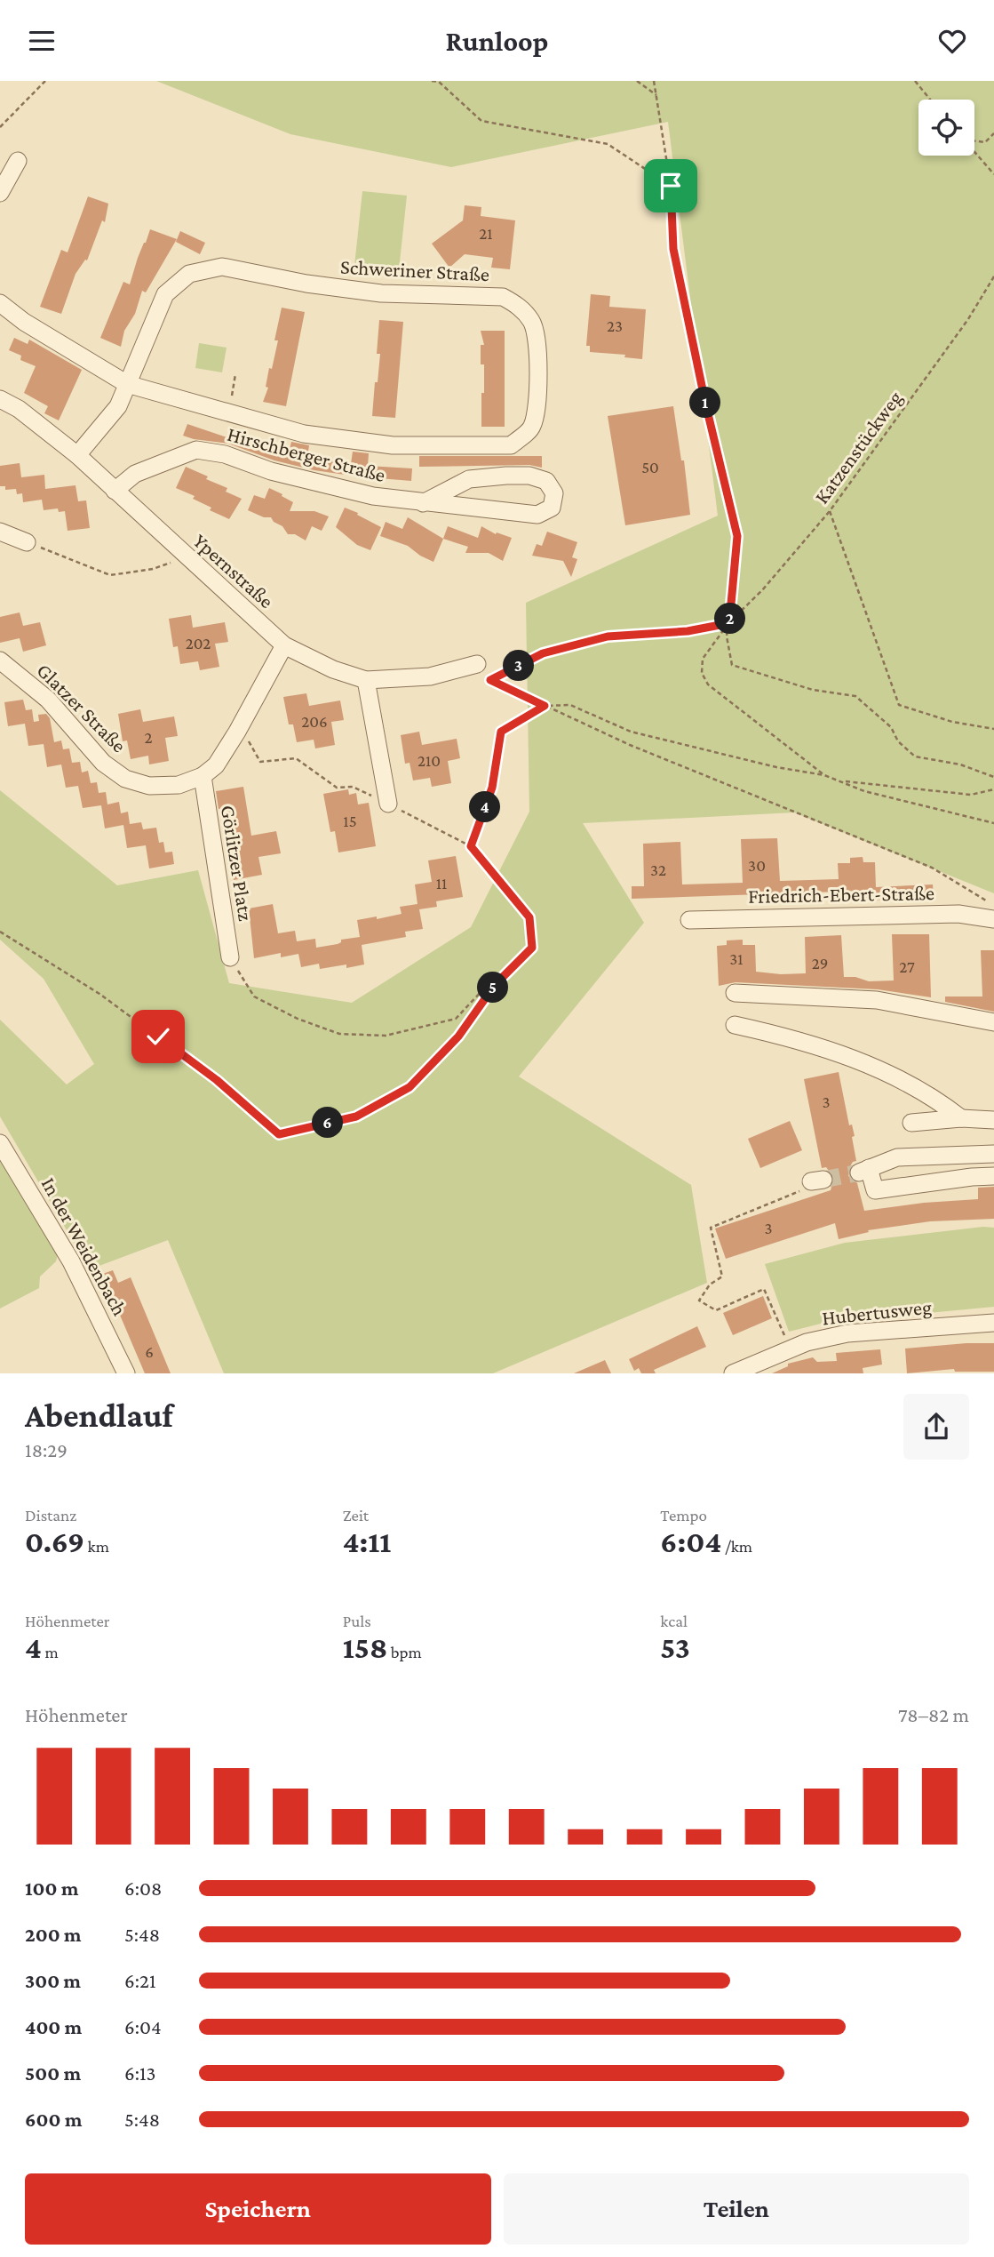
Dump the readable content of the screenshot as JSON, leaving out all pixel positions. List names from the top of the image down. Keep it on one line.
{"streets":{"street":["Schweriner Straße","Hirschberger Straße","Ypernstraße","Glatzer Straße","Görlitzer Platz","Friedrich-Ebert-Straße","In der Weidenbach","Hubertusweg"],"path":["Katzenstückweg"]},"crossings":[["Schweriner Straße","Ypernstraße"],["Hirschberger Straße","Ypernstraße"],["Glatzer Straße","Görlitzer Platz"]],"house_numbers":["21","23","50","202","206","2","210","15","30","32","11","31","29","27","3","3","6"],"page":{"header":"Runloop","pins":["1","2","3","4","5","6"],"heading":["Abendlauf","18:29"],"stats":[["Distanz","0.69 km"],["Zeit","4:11"],["Tempo","6:04 /km"],["Höhenmeter","4 m"],["Puls","158 bpm"],["kcal","53"]],"chart":["Höhenmeter","78–82 m"],"list":[{"name":"100 m","note":"6:08"},{"name":"200 m","note":"5:48"},{"name":"300 m","note":"6:21"},{"name":"400 m","note":"6:04"},{"name":"500 m","note":"6:13"},{"name":"600 m","note":"5:48"}],"buttons":["Speichern","Teilen"]}}
